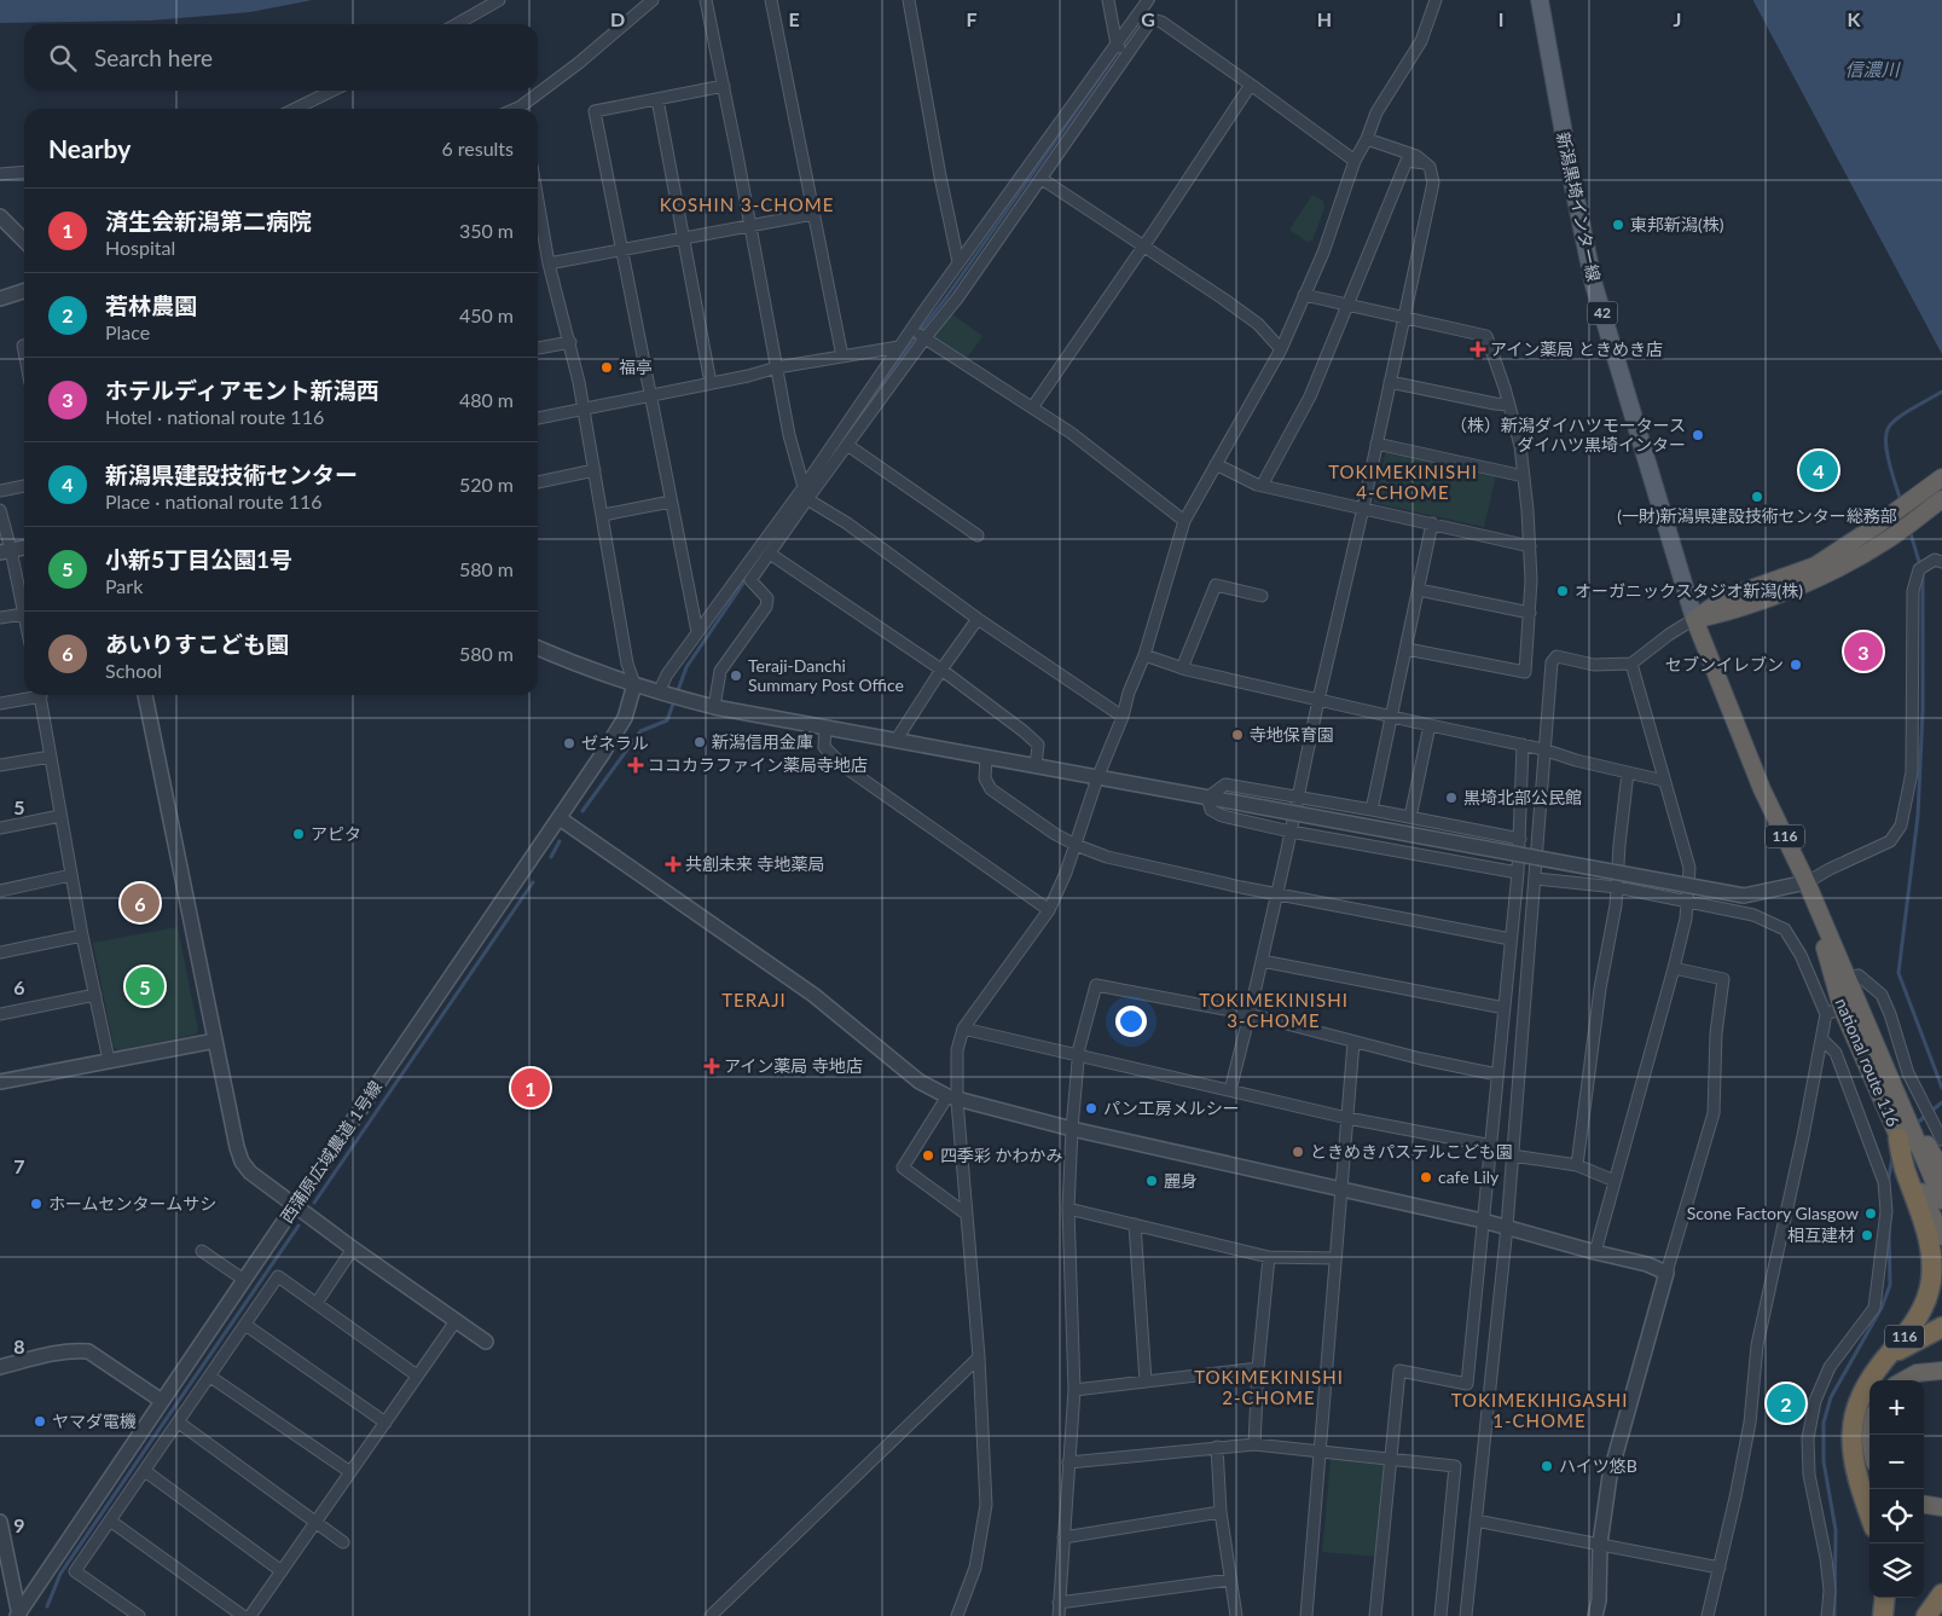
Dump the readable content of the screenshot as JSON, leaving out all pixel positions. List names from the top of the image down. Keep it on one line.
{"streets":{"highway":["116","national route 116"],"main road":["新潟黒埼インター線","42"],"street":["西蒲原広域農道 1号線"]},"crossings":[["新潟黒埼インター線","national route 116"],["116","national route 116"]],"districts":["KOSHIN 3-CHOME","TOKIMEKINISHI 4-CHOME","TERAJI","TOKIMEKINISHI 3-CHOME","TOKIMEKINISHI 2-CHOME","TOKIMEKIHIGASHI 1-CHOME"],"water":["信濃川"],"places":{"other":["東邦新潟(株)","福亭","（株）新潟ダイハツモータース ダイハツ黒埼インター","(一財)新潟県建設技術センター総務部","オーガニックスタジオ新潟(株)","セブンイレブン","Teraji-Danchi Summary Post Office","寺地保育園","新潟信用金庫","ゼネラル","黒埼北部公民館","アピタ","パン工房メルシー","ときめきパステルこども園","四季彩 かわかみ","cafe Lily","麗身","ホームセンタームサシ","Scone Factory Glasgow","相互建材","ヤマダ電機","ハイツ悠B"],"health":["アイン薬局 ときめき店","ココカラファイン薬局寺地店","共創未来 寺地薬局","アイン薬局 寺地店"]},"page":{"search":"Search here","heading":["Nearby","6 results"],"list":[{"mark":"1","name":"済生会新潟第二病院","note":"Hospital","value":"350 m"},{"mark":"2","name":"若林農園","note":"Place","value":"450 m"},{"mark":"3","name":"ホテルディアモント新潟西","note":"Hotel · national route 116","value":"480 m"},{"mark":"4","name":"新潟県建設技術センター","note":"Place · national route 116","value":"520 m"},{"mark":"5","name":"小新5丁目公園1号","note":"Park","value":"580 m"},{"mark":"6","name":"あいりすこども園","note":"School","value":"580 m"}],"pins":["4","3","6","5","1","2"],"map_buttons":["+","−"]},"grid":{"columns":["D","E","F","G","H","I","J","K"],"rows":["5","6","7","8","9"]}}
